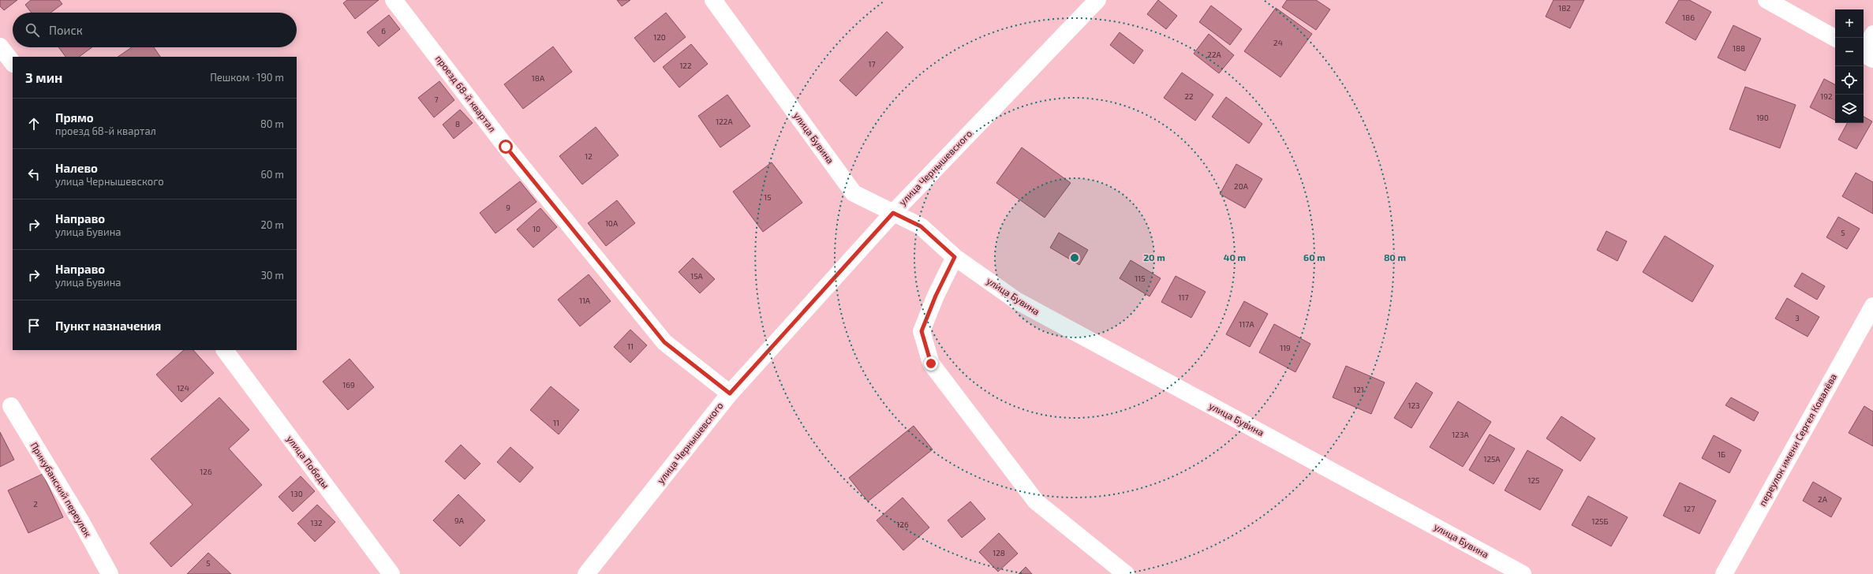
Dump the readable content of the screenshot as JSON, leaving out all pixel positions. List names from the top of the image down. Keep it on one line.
{"streets":{"street":["проезд 68-й квартал","улица Бувина","улица Чернышевского","переулок имени Сергея Ковалёва","улица Победы","Прикубанский переулок"]},"crossings":[["проезд 68-й квартал","улица Чернышевского"],["улица Бувина","улица Чернышевского"]],"house_numbers":["182","186","6","120","24","188","22А","17","122","18А","22","192","7","190","122А","8","12","20А","15","9","10А","10","5","15А","115","117","11А","3","117А","11","119","169","124","121","123","11","123А","1Б","125А","126","125","130","2А","2","127","9А","125Б","132","126","128","5"],"page":{"map_buttons":["+","−"],"search":"Поиск","heading":["3 мин","Пешком · 190 m"],"list":[["Прямо","проезд 68-й квартал","80 m"],["Налево","улица Чернышевского","60 m"],["Направо","улица Бувина","20 m"],["Направо","улица Бувина","30 m"],"Пункт назначения"]},"rings":["20 m","40 m","60 m","80 m"]}
